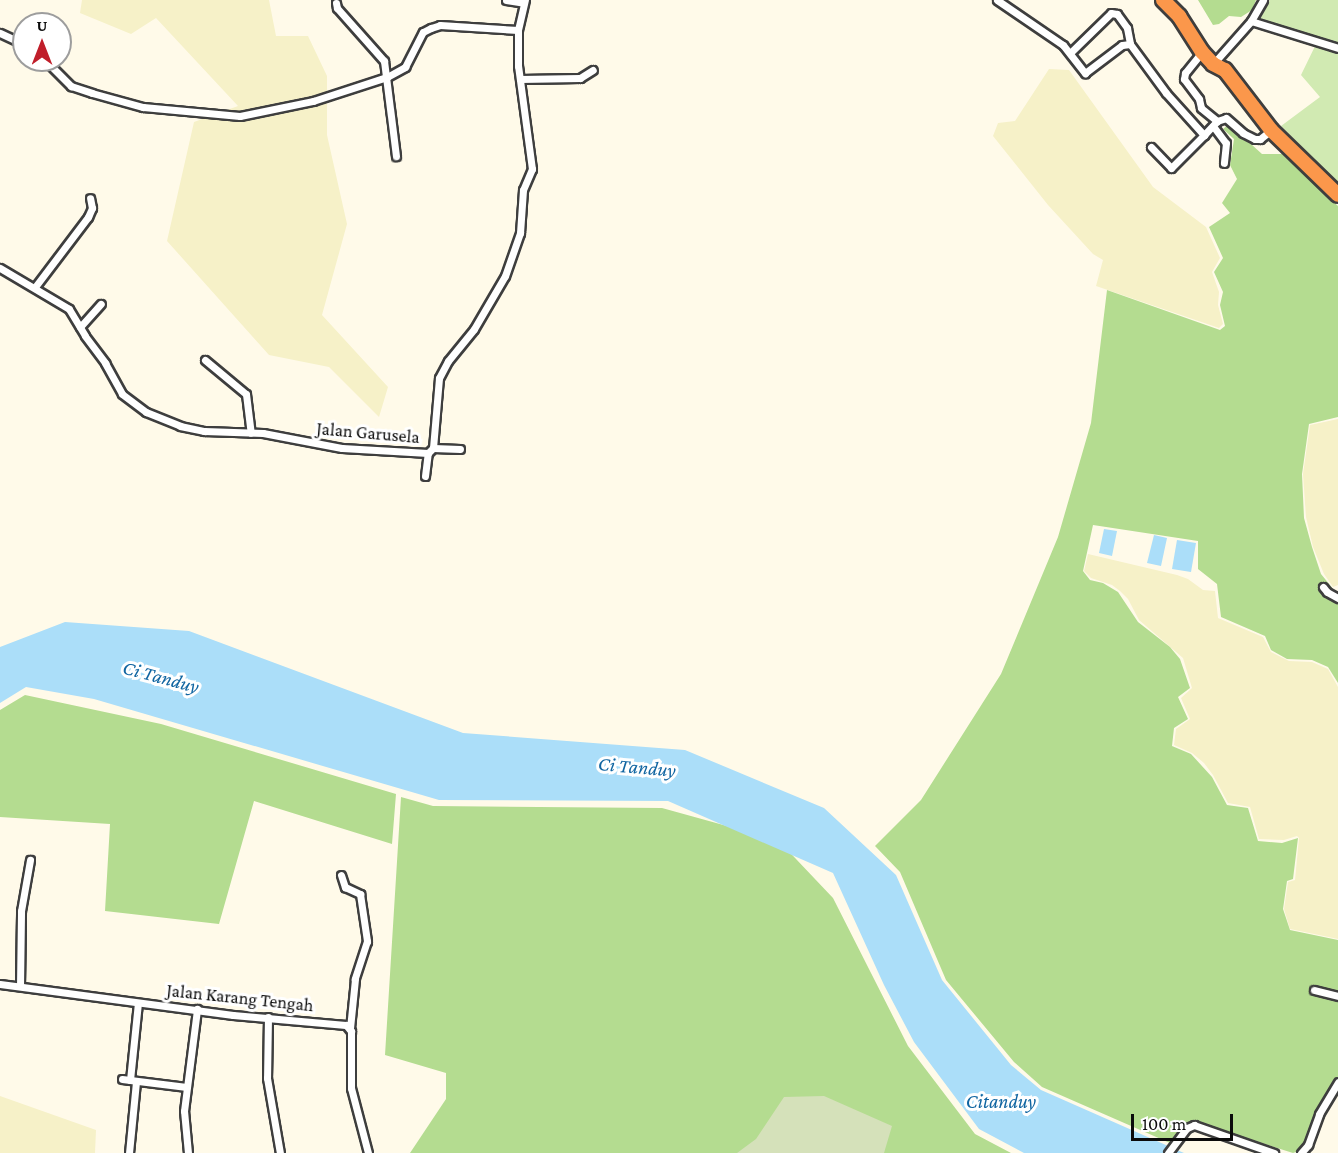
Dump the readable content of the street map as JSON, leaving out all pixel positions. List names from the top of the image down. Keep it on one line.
{"streets":{"street":["Jalan Garusela","Jalan Karang Tengah"]},"water":["Ci Tanduy","Citanduy"],"scale_bar":"100 m","north":"top"}
